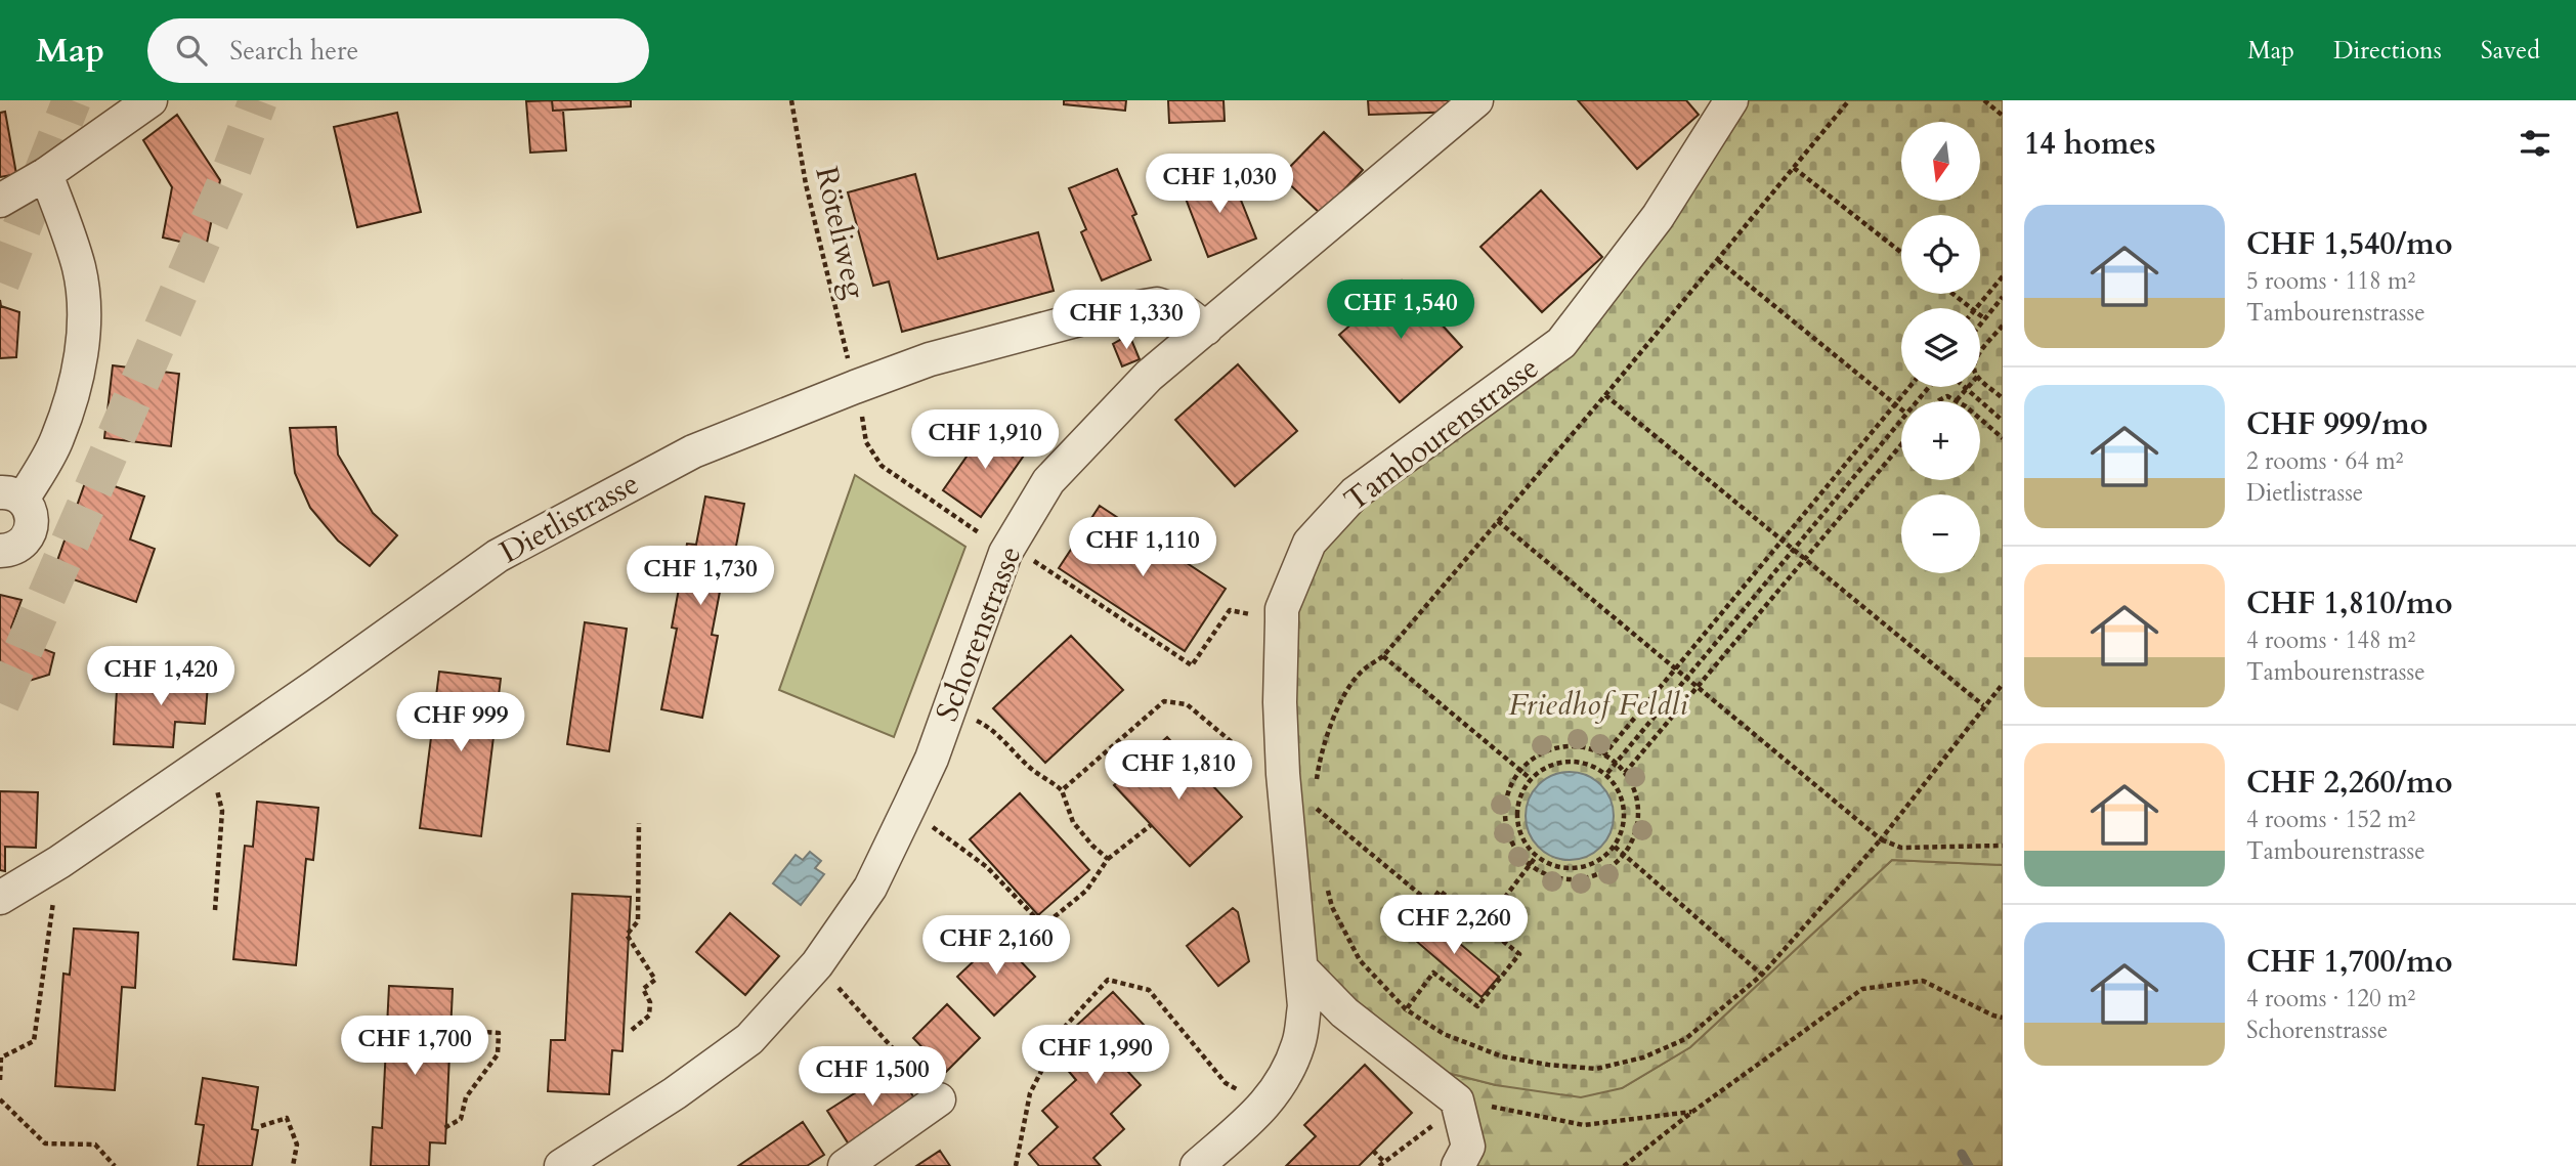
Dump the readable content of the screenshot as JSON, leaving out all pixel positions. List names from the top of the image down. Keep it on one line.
{"streets":{"street":["Tambourenstrasse","Dietlistrasse","Schorenstrasse"],"path":["Röteliweg"]},"crossings":[["Dietlistrasse","Schorenstrasse"]],"parks":["Friedhof Feldli"],"north":"bottom","page":{"header":"Map","search":"Search here","nav":["Map","Directions","Saved"],"heading":"14 homes","map_buttons":["+","−"],"price":["CHF 1,030","CHF 1,540","CHF 1,330","CHF 1,910","CHF 1,110","CHF 1,730","CHF 1,420","CHF 999","CHF 1,810","CHF 2,260","CHF 2,160","CHF 1,700","CHF 1,990","CHF 1,500"],"list":[{"name":"CHF 1,540/mo","note":"5 rooms · 118 m² · Tambourenstrasse"},{"name":"CHF 999/mo","note":"2 rooms · 64 m² · Dietlistrasse"},{"name":"CHF 1,810/mo","note":"4 rooms · 148 m² · Tambourenstrasse"},{"name":"CHF 2,260/mo","note":"4 rooms · 152 m² · Tambourenstrasse"},{"name":"CHF 1,700/mo","note":"4 rooms · 120 m² · Schorenstrasse"}]}}
